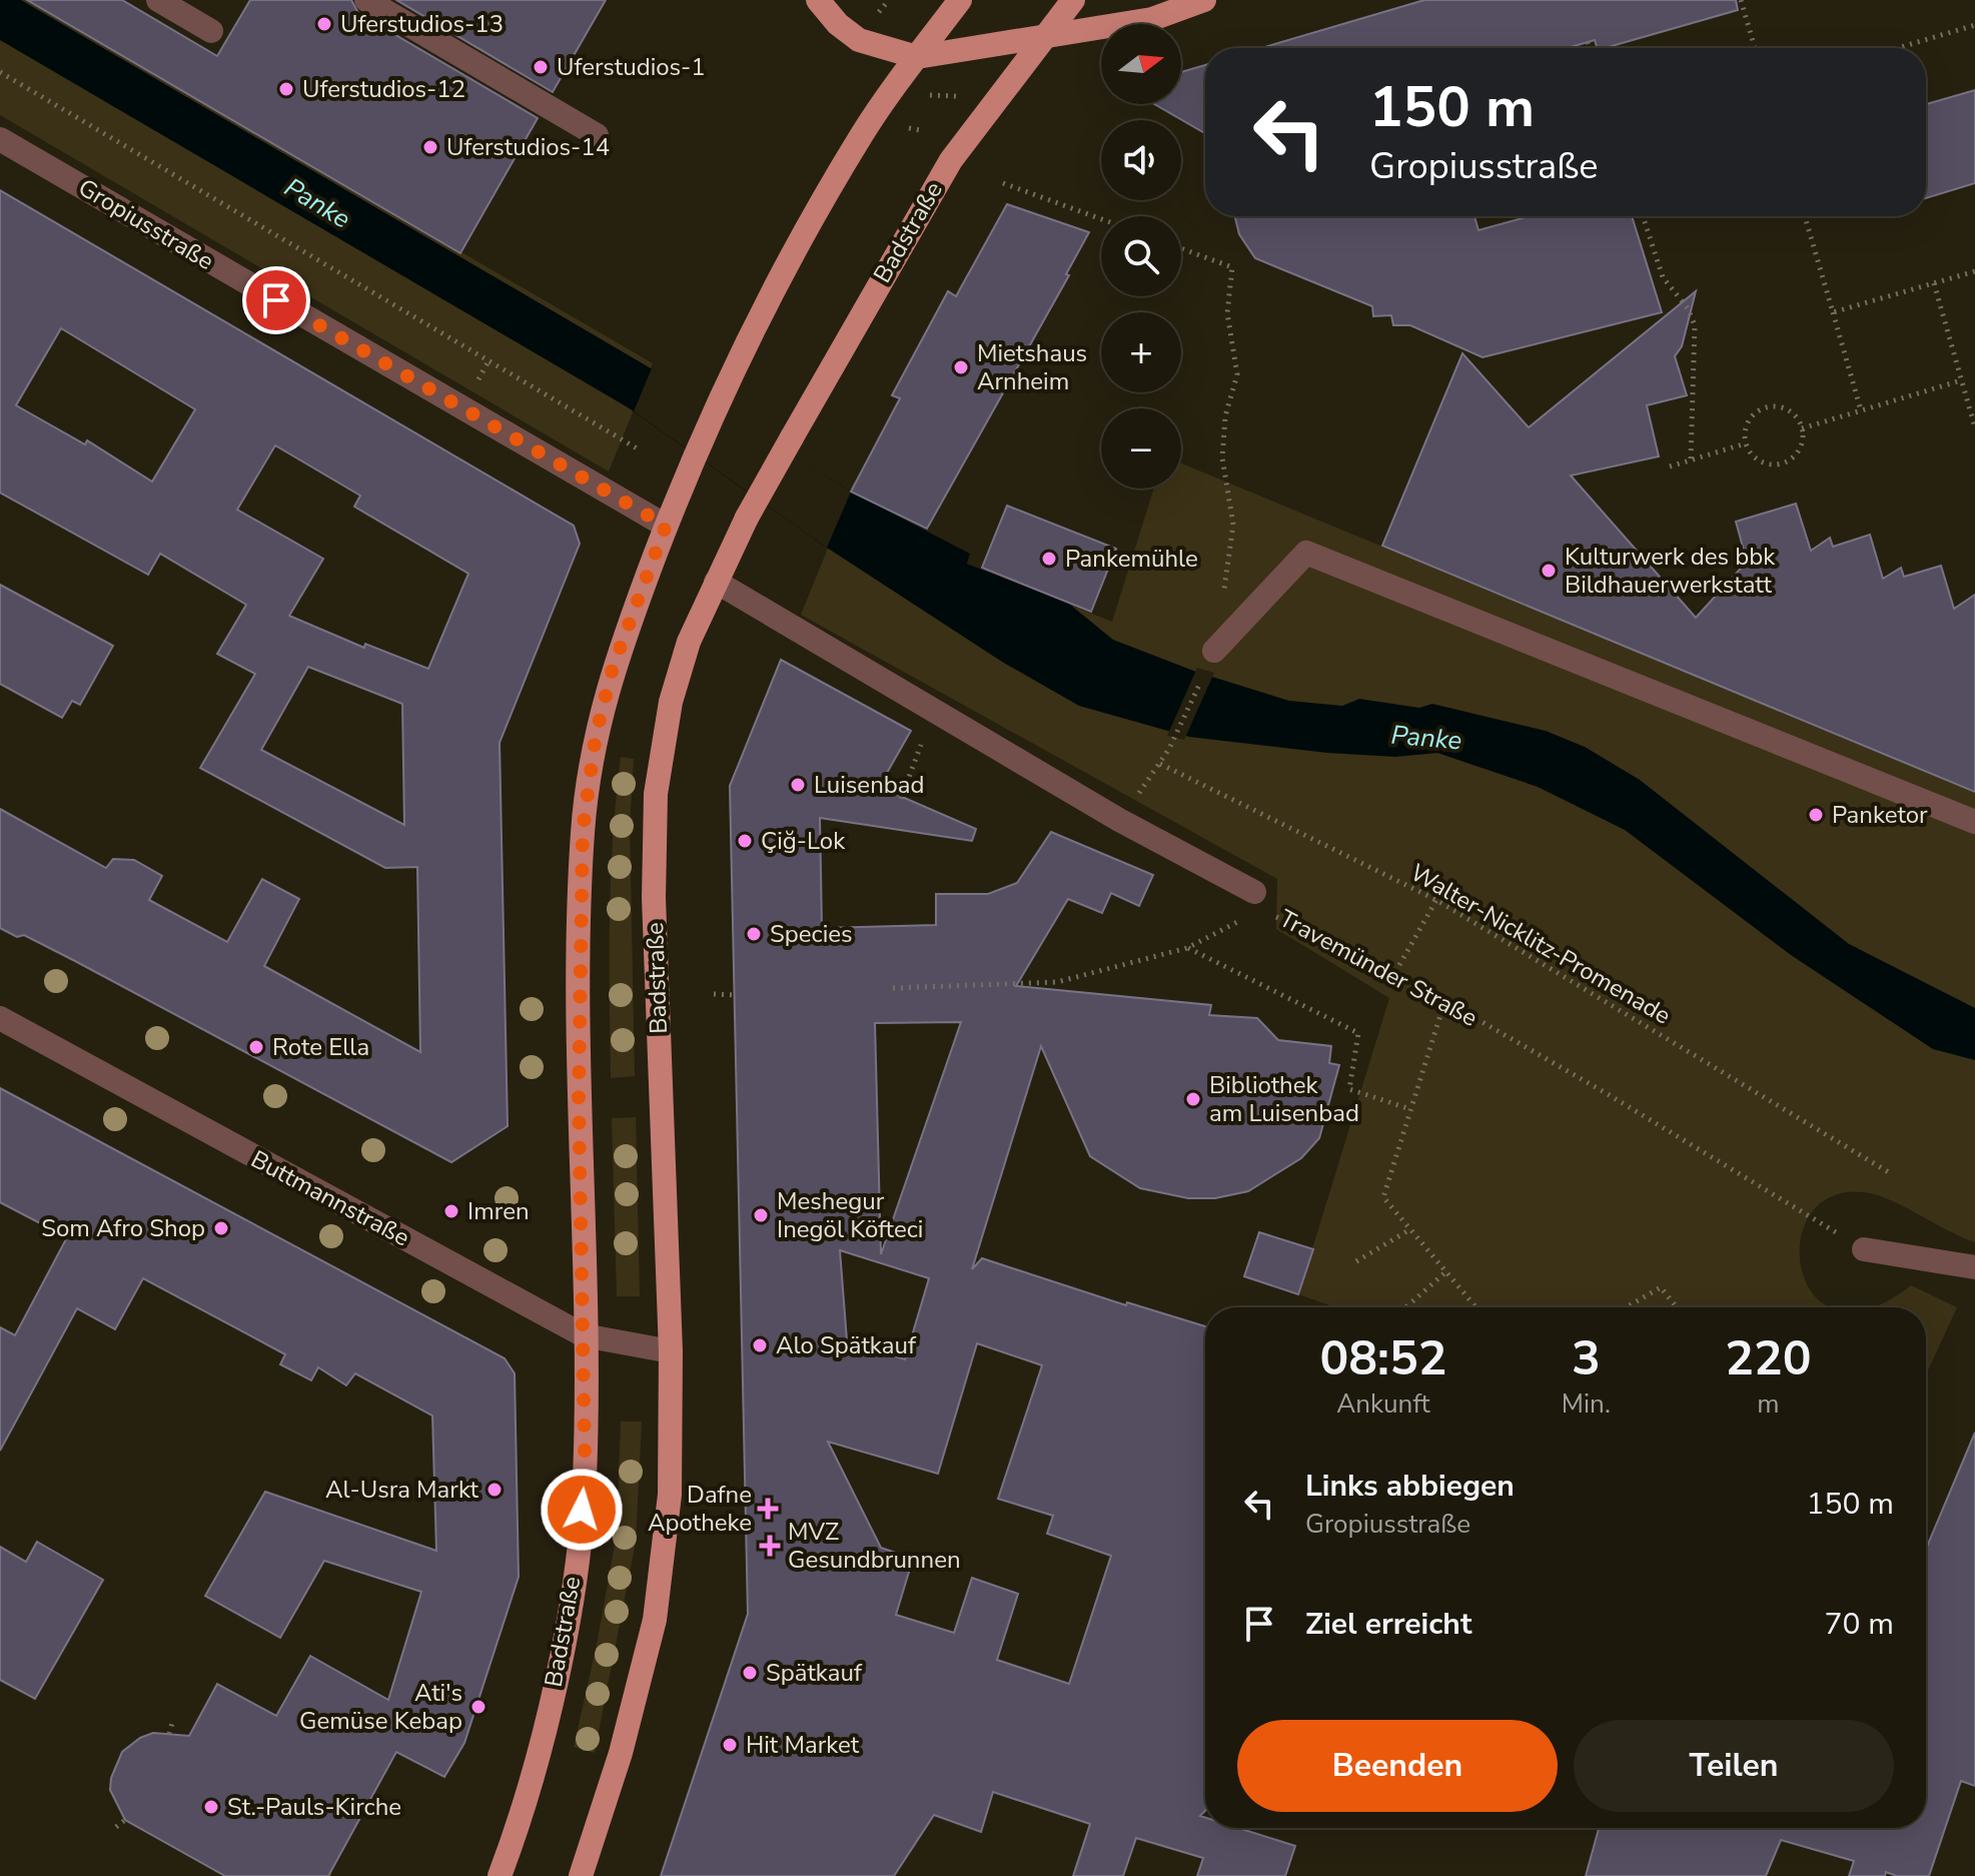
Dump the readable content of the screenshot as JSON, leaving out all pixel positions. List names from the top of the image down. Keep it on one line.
{"streets":{"main road":["Badstraße"],"street":["Gropiusstraße","Travemünder Straße","Buttmannstraße"],"path":["Walter-Nicklitz-Promenade"]},"crossings":[["Gropiusstraße","Badstraße"],["Badstraße","Travemünder Straße"],["Badstraße","Buttmannstraße"]],"water":["Panke"],"places":{"other":["Uferstudios-13","Uferstudios-1","Uferstudios-12","Uferstudios-14","Mietshaus Arnheim","Pankemühle","Kulturwerk des bbk Bildhauerwerkstatt","Luisenbad","Panketor","Çiğ-Lok","Species","Rote Ella","Bibliothek am Luisenbad","Imren","Meshegur Inegöl Köfteci","Som Afro Shop","Alo Spätkauf","Al-Usra Markt","Spätkauf","Ati's Gemüse Kebap","Hit Market","St.-Pauls-Kirche"],"health":["Dafne Apotheke","MVZ Gesundbrunnen"]},"north":"right","page":{"map_buttons":["+","−"],"turn":["150 m","Gropiusstraße"],"eta":["08:52","Ankunft","3","Min.","220","m"],"list":[{"name":"Links abbiegen","note":"Gropiusstraße","value":"150 m"},{"name":"Ziel erreicht","value":"70 m"}],"buttons":["Beenden","Teilen"]}}
